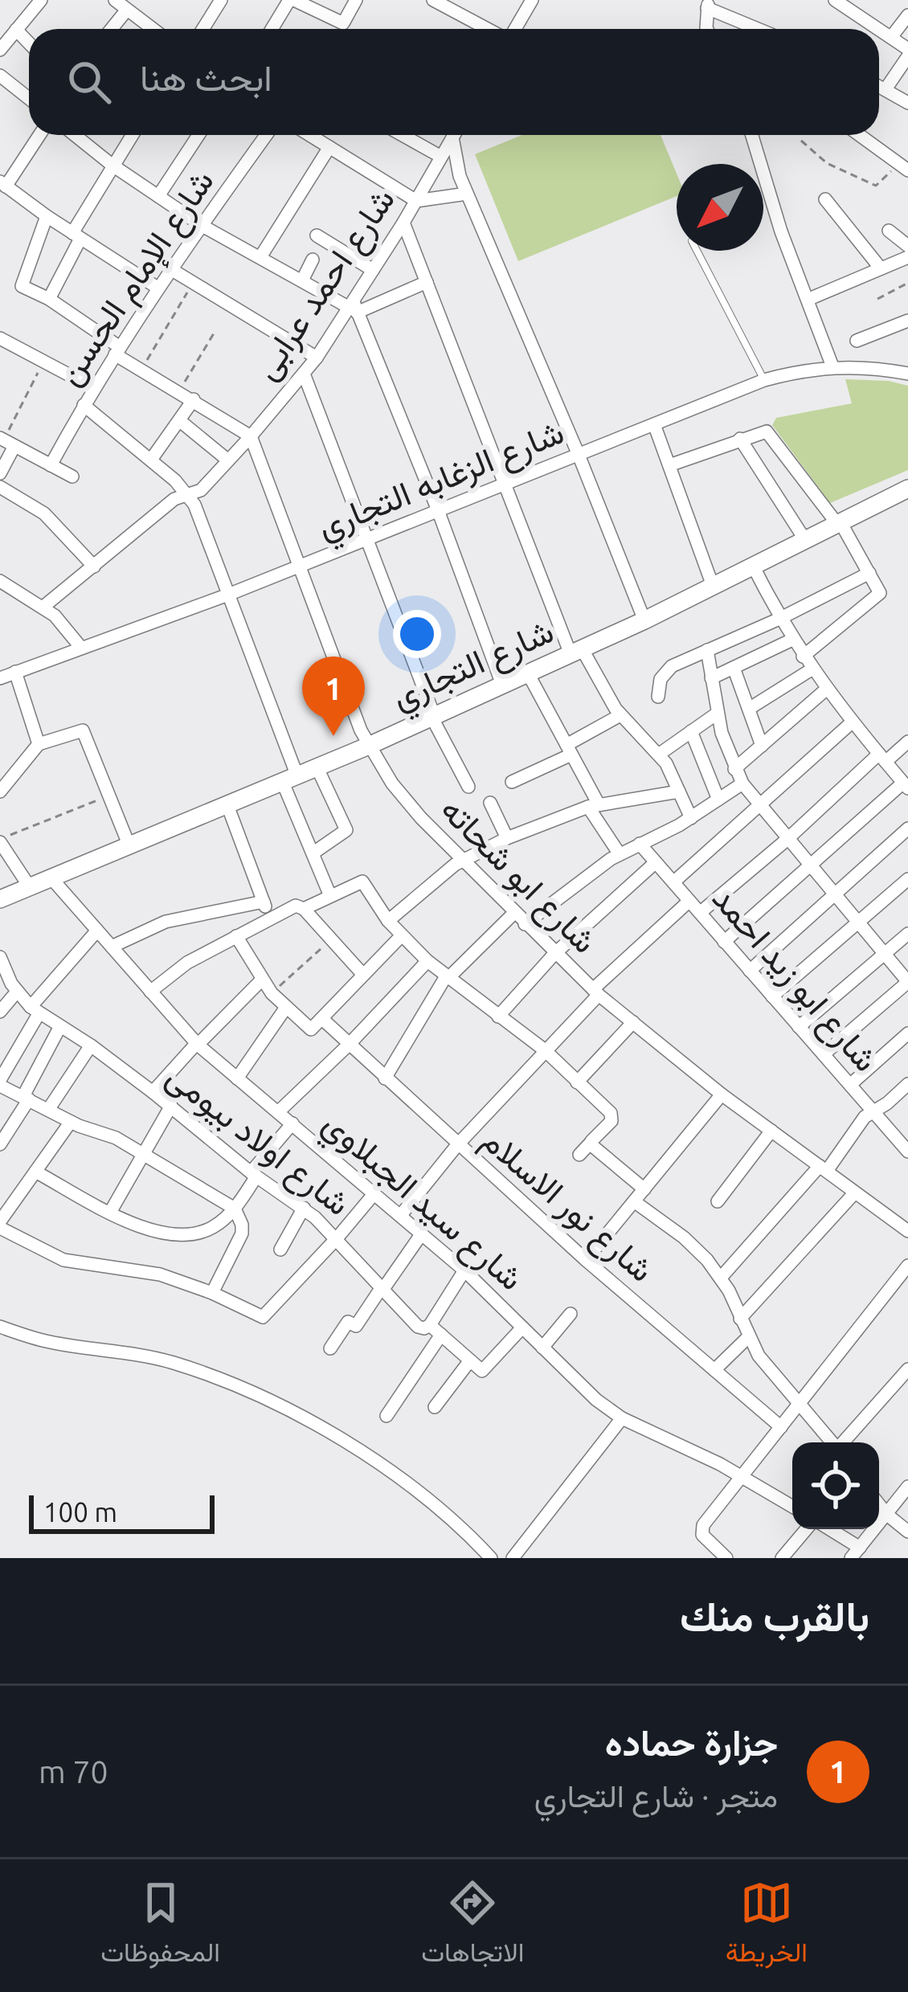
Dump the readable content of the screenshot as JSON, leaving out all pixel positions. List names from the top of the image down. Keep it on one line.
{"streets":{"street":["شارع الإمام الحسن","شارع احمد عرابى","شارع الزغابه التجاري","شارع التجاري","شارع ابو شحاته","شارع ابو زيد احمد","شارع اولاد بيومى","شارع سيد الجبلاوي","شارع نور الاسلام"]},"crossings":[["شارع احمد عرابى","شارع ابو شحاته"],["شارع الزغابه التجاري","شارع ابو شحاته"],["شارع التجاري","شارع ابو شحاته"],["شارع التجاري","شارع سيد الجبلاوي"]],"scale_bar":"100 m","north":"bottom left","page":{"search":"ابحث هنا","pins":"1","scale":"100 m","heading":"بالقرب منك","list":[{"mark":"1","name":"جزارة حماده","note":"متجر · شارع التجاري","value":"70 m"}],"nav":["الخريطة","الاتجاهات","المحفوظات"]}}
